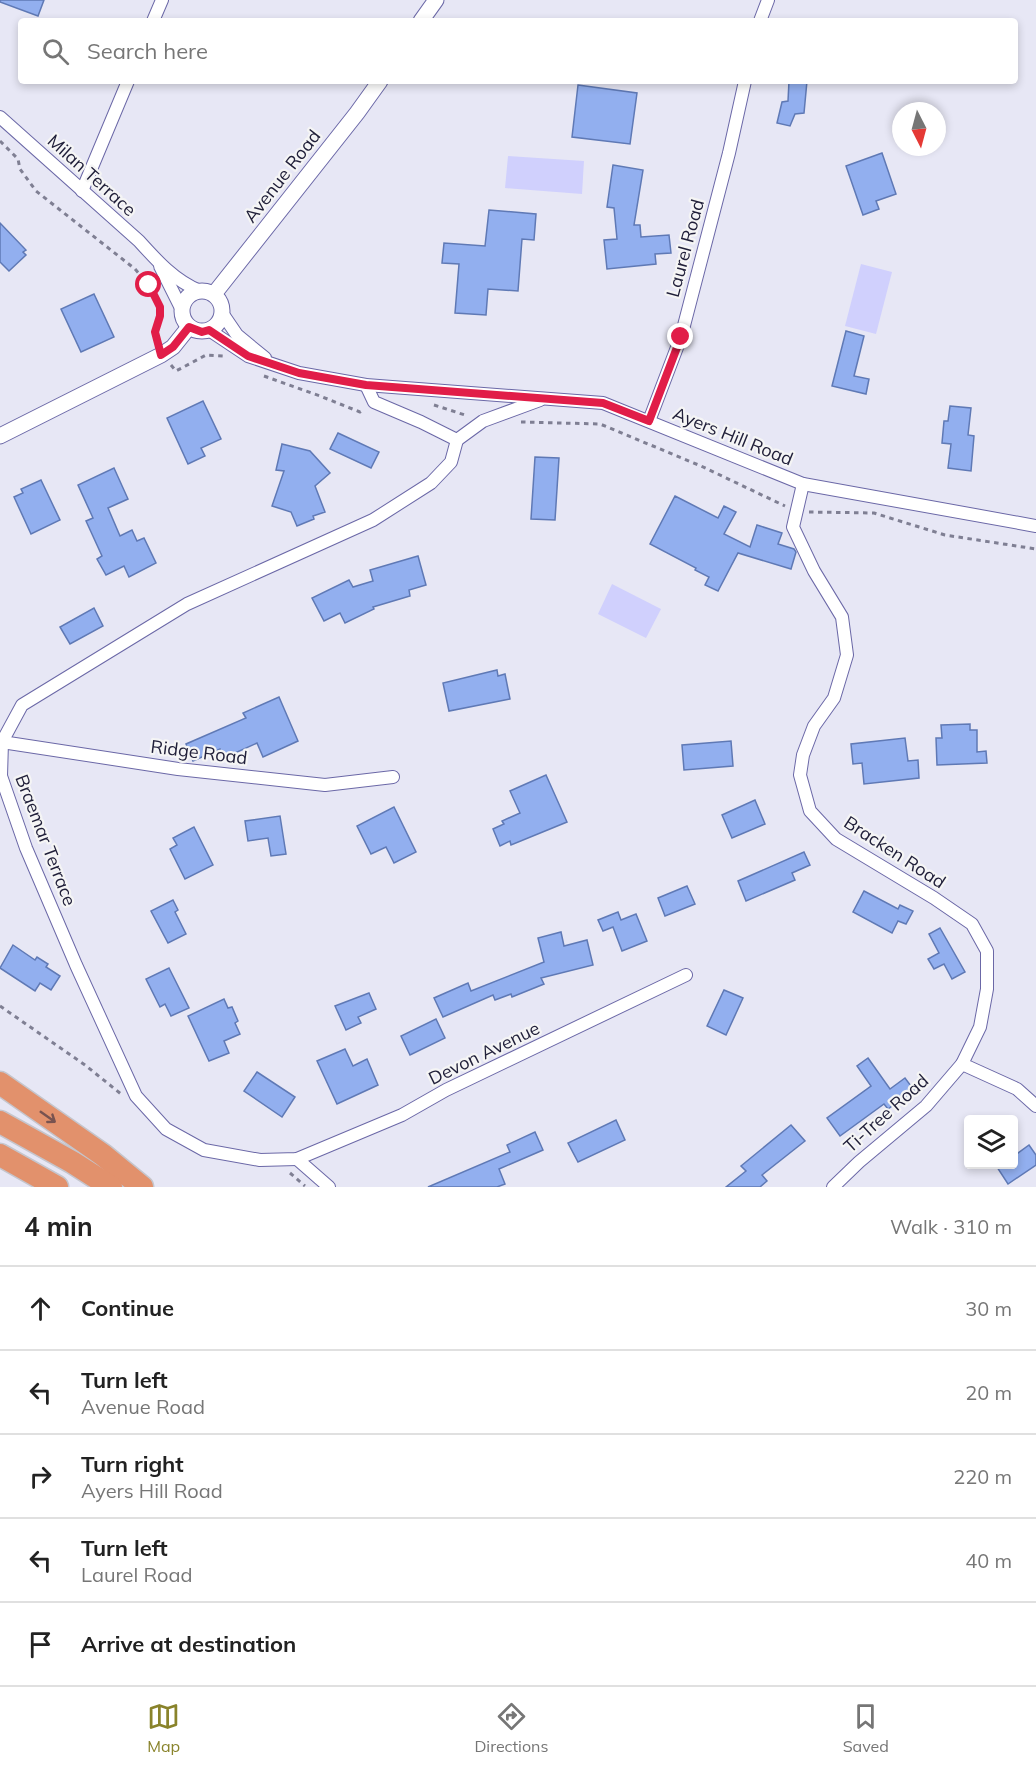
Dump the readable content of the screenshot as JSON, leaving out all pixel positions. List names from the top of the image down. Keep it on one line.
{"streets":{"street":["Milan Terrace","Avenue Road","Laurel Road","Ayers Hill Road","Ridge Road","Braemar Terrace","Bracken Road","Devon Avenue","Ti-Tree Road"]},"crossings":[["Milan Terrace","Avenue Road"],["Milan Terrace","Ayers Hill Road"],["Avenue Road","Ayers Hill Road"],["Laurel Road","Ayers Hill Road"],["Ayers Hill Road","Bracken Road"],["Ridge Road","Braemar Terrace"],["Braemar Terrace","Devon Avenue"],["Bracken Road","Ti-Tree Road"]],"north":"bottom","page":{"search":"Search here","heading":["4 min","Walk · 310 m"],"list":[["Continue","30 m"],["Turn left","Avenue Road","20 m"],["Turn right","Ayers Hill Road","220 m"],["Turn left","Laurel Road","40 m"],"Arrive at destination"],"nav":["Map","Directions","Saved"]}}
